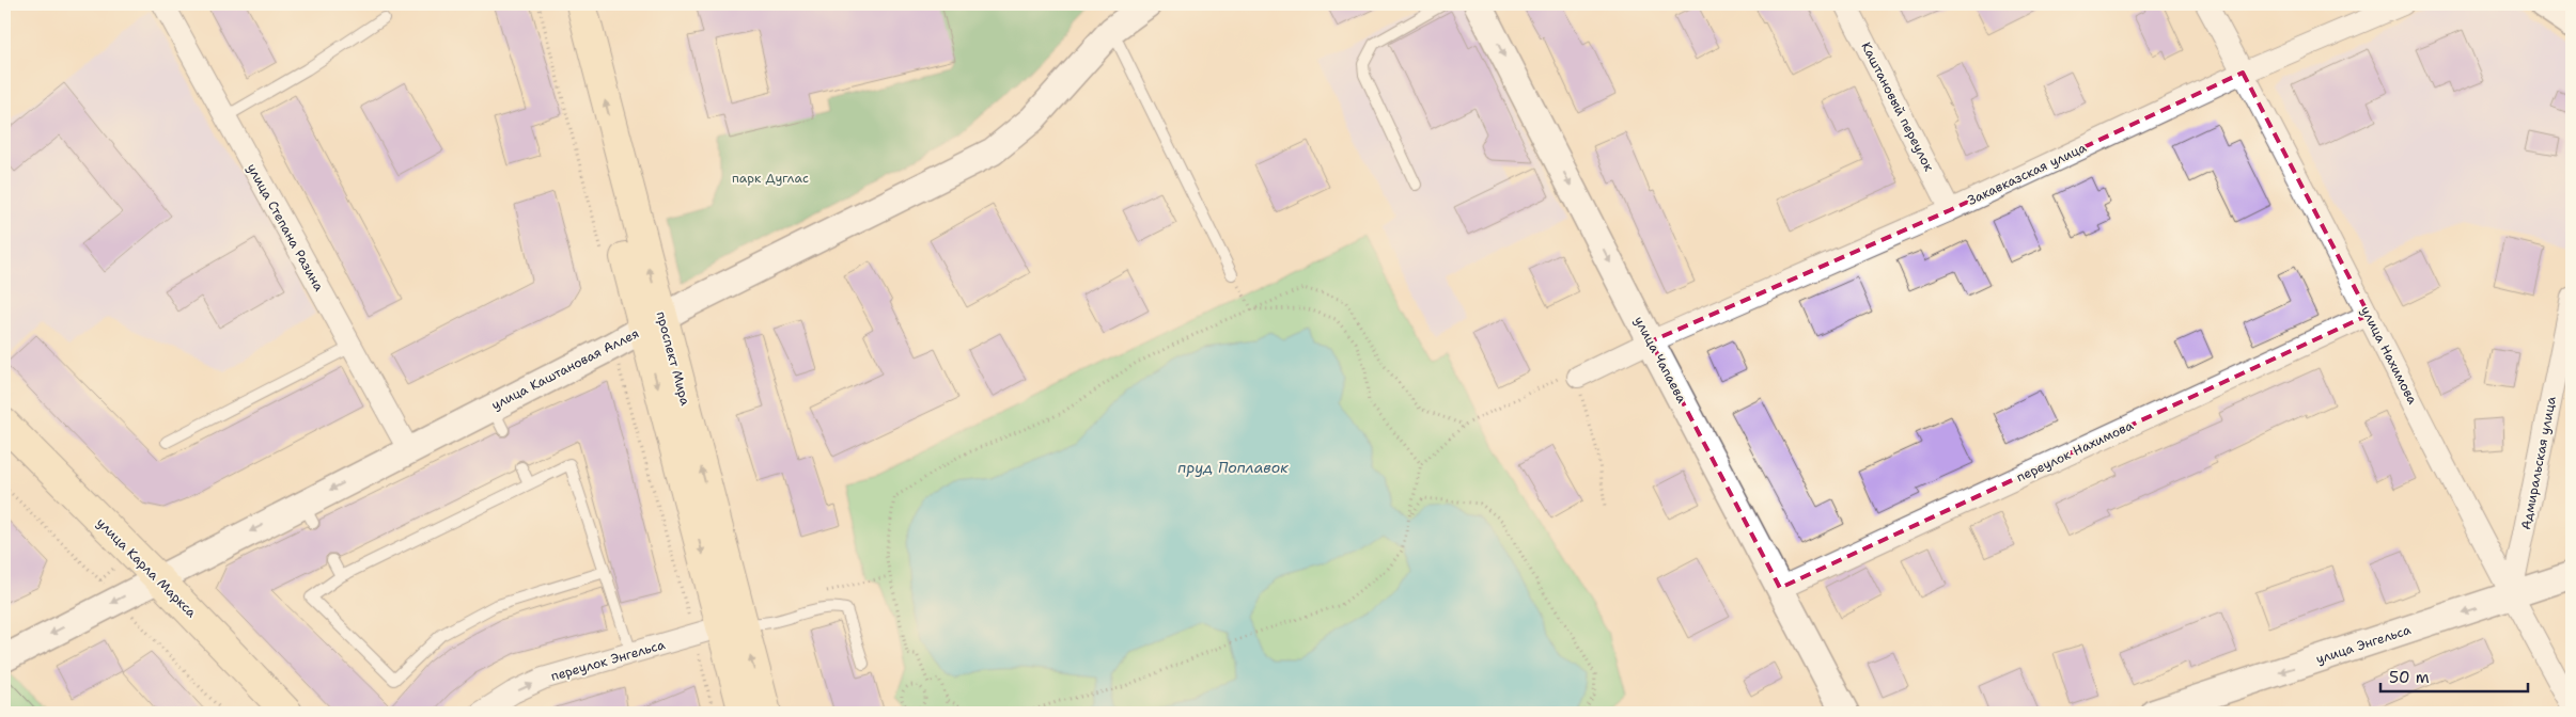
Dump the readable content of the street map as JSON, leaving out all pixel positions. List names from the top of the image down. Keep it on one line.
{"streets":{"main road":["проспект Мира","улица Карла Маркса"],"street":["Каштановый переулок","Закавказская улица","улица Степана Разина","улица Нахимова","улица Чапаева","улица Каштановая Аллея","переулок Нахимова","Адмиральская улица","улица Энгельса","переулок Энгельса"]},"crossings":[["Каштановый переулок","Закавказская улица"],["Закавказская улица","улица Нахимова"],["Закавказская улица","улица Чапаева"],["улица Степана Разина","улица Каштановая Аллея"],["улица Нахимова","переулок Нахимова"],["улица Нахимова","Адмиральская улица"],["улица Нахимова","улица Энгельса"],["проспект Мира","улица Каштановая Аллея"],["проспект Мира","переулок Энгельса"],["улица Чапаева","переулок Нахимова"],["улица Каштановая Аллея","улица Карла Маркса"],["Адмиральская улица","улица Энгельса"]],"one_way":["улица Чапаева","улица Энгельса","переулок Энгельса"],"water":["пруд Поплавок"],"parks":["парк Дуглас"],"scale_bar":"50 m"}
